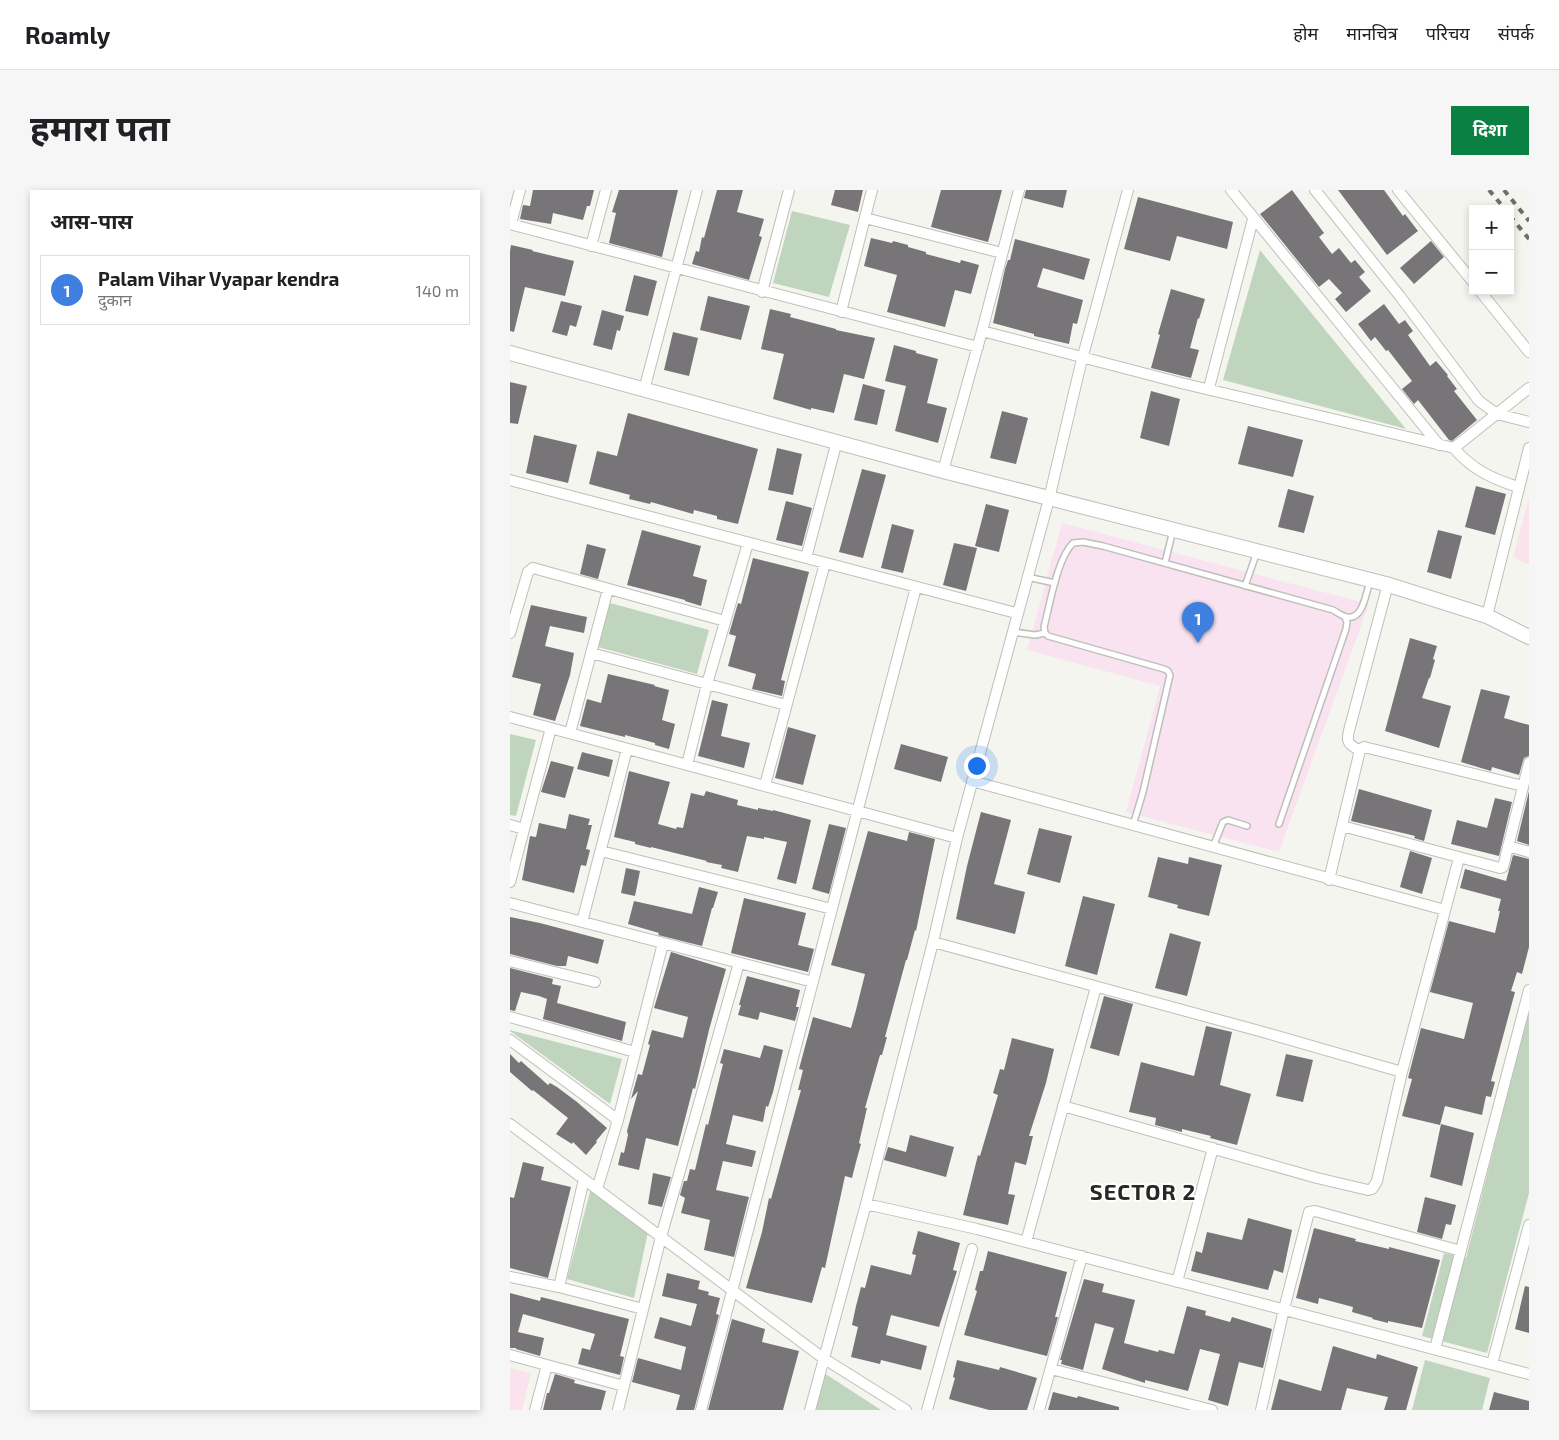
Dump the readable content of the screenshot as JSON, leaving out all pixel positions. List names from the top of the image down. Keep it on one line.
{"districts":["SECTOR 2"],"page":{"header":"Roamly","nav":["होम","मानचित्र","परिचय","संपर्क"],"title":"हमारा पता","buttons":"दिशा","heading":"आस-पास","map_buttons":["+","−"],"list":[{"mark":"1","name":"Palam Vihar Vyapar kendra","note":"दुकान","value":"140 m"}],"pins":"1"}}
